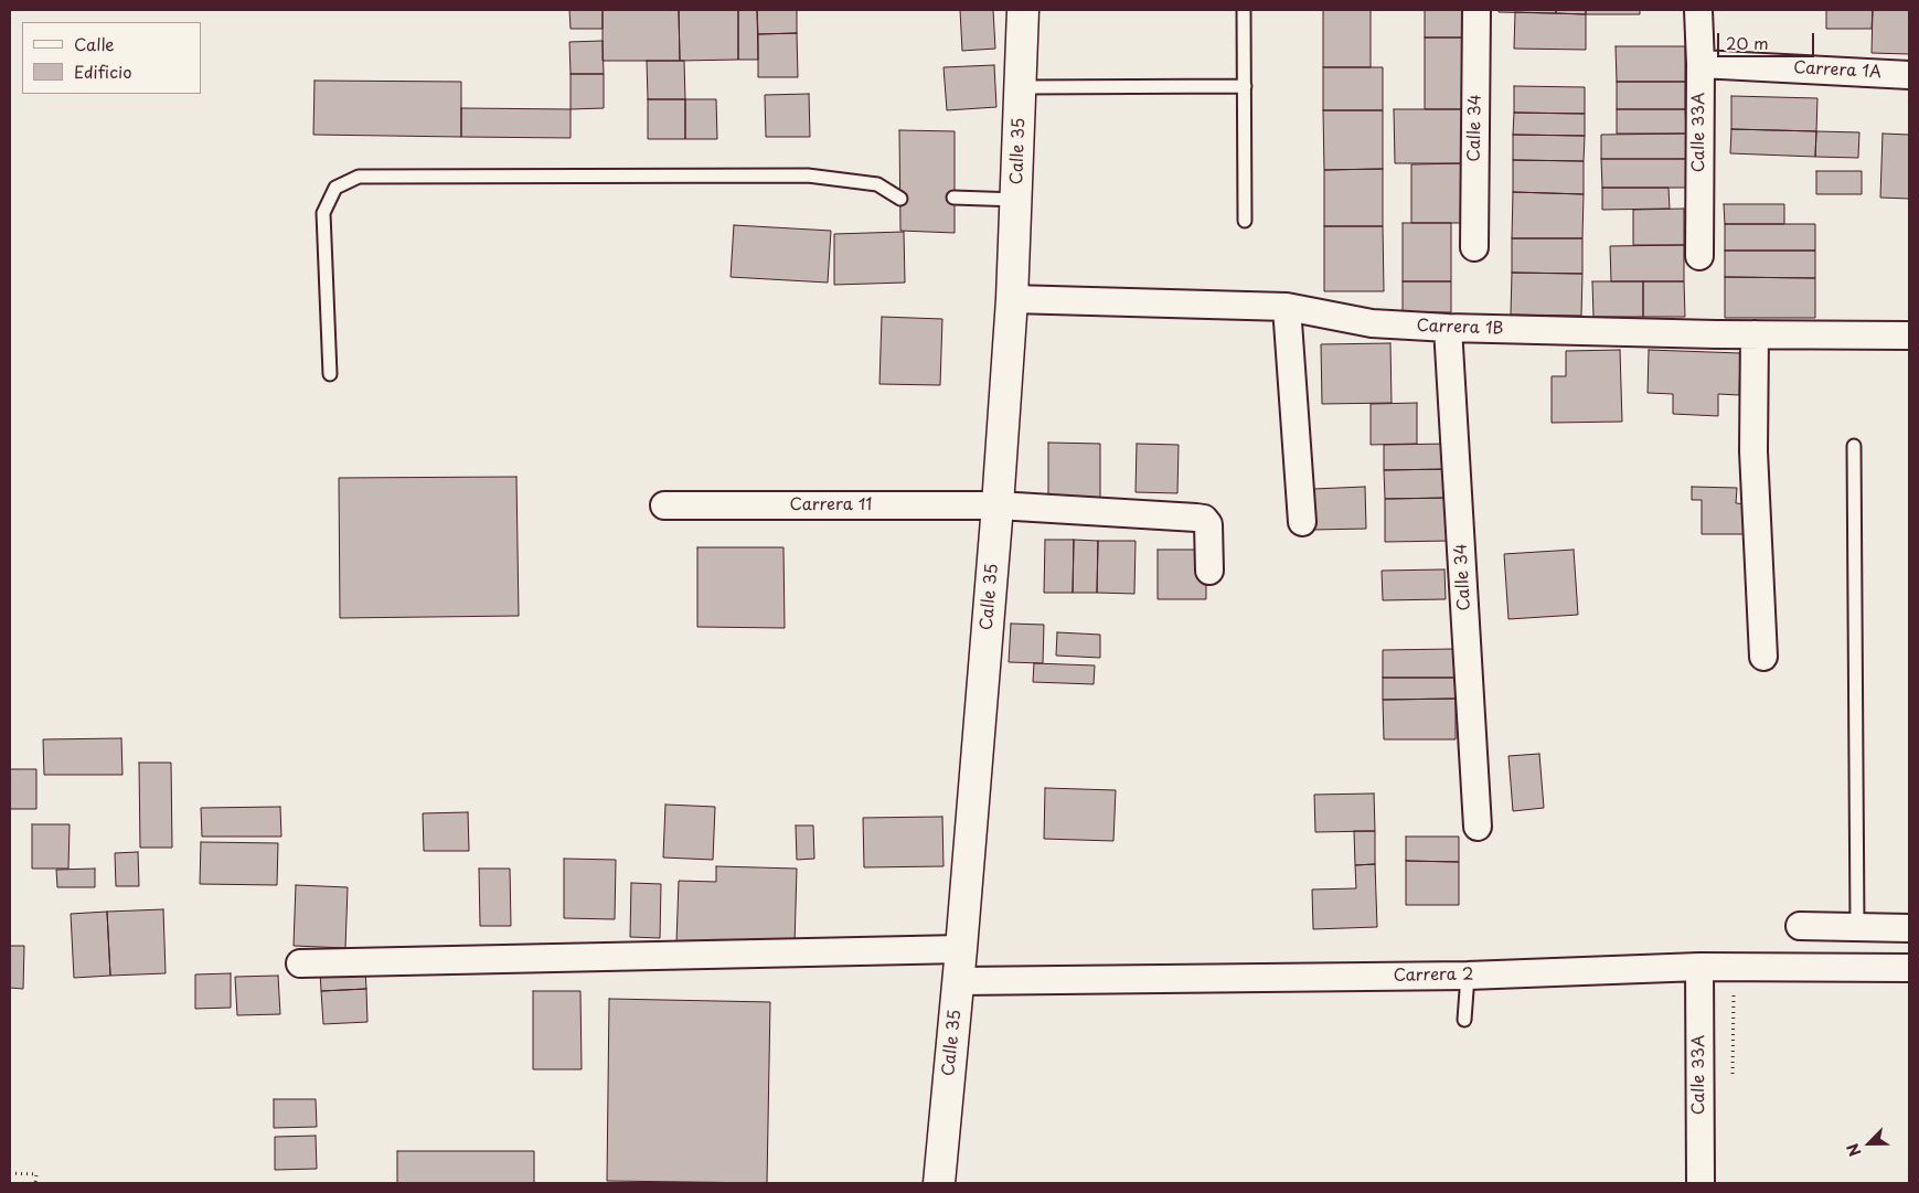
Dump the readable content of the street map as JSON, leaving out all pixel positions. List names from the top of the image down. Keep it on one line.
{"streets":{"street":["Carrera 1A","Calle 34","Calle 33A","Calle 35","Carrera 1B","Carrera 11","Carrera 2"]},"crossings":[["Carrera 1A","Calle 33A"],["Calle 34","Carrera 1B"],["Calle 33A","Carrera 2"],["Calle 35","Carrera 1B"],["Calle 35","Carrera 11"],["Calle 35","Carrera 2"]],"legend":["Calle","Edificio"],"scale_bar":"20 m","north":"bottom left"}
